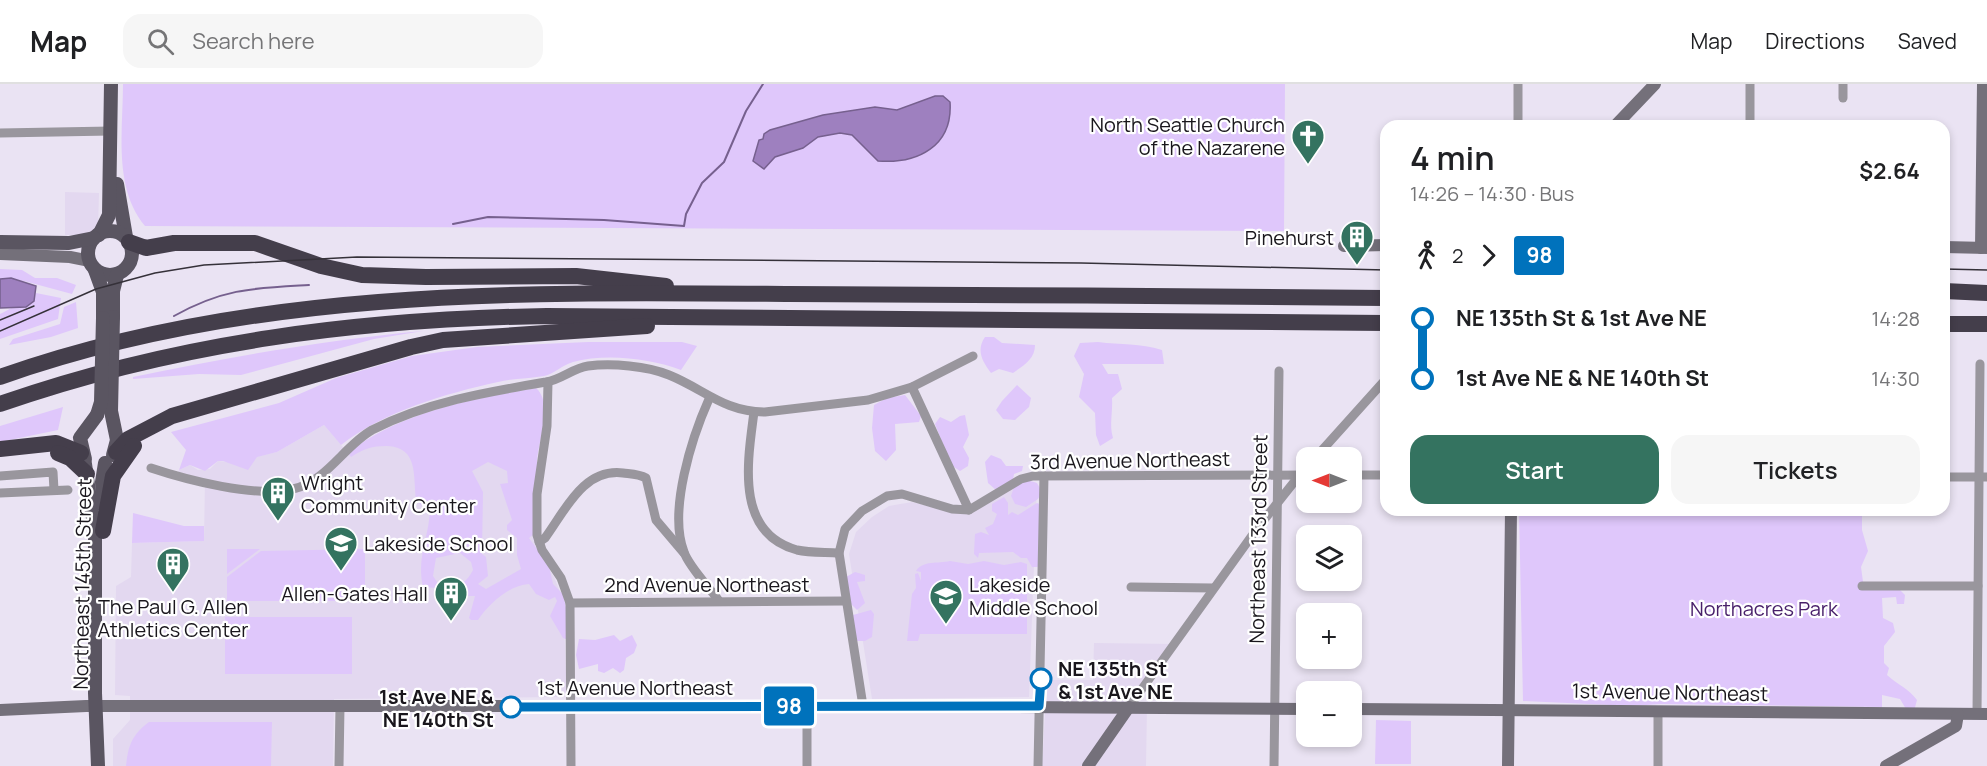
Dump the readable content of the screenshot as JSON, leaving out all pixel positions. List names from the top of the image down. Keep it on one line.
{"streets":{"main road":["Northeast 145th Street"],"street":["3rd Avenue Northeast","Northeast 133rd Street","2nd Avenue Northeast","1st Avenue Northeast"]},"crossings":[["3rd Avenue Northeast","Northeast 133rd Street"],["Northeast 133rd Street","1st Avenue Northeast"],["Northeast 145th Street","1st Avenue Northeast"]],"parks":["Northacres Park"],"places":{"church":["North Seattle Church of the Nazarene"],"building":["Pinehurst","Wright Community Center","The Paul G. Allen Athletics Center","Allen-Gates Hall"],"school or university":["Lakeside School","Lakeside Middle School"],"other":["NE 135th St & 1st Ave NE","1st Ave NE & NE 140th St"]},"lines":["bus line 98"],"north":"left","page":{"header":"Map","search":"Search here","nav":["Map","Directions","Saved"],"on_map":"98","heading":["4 min","14:26 – 14:30 · Bus","$2.64"],"legs":["2","98"],"list":[{"name":"NE 135th St & 1st Ave NE","value":"14:28"},{"name":"1st Ave NE & NE 140th St","value":"14:30"}],"buttons":["Start","Tickets"],"map_buttons":["+","−"]}}
